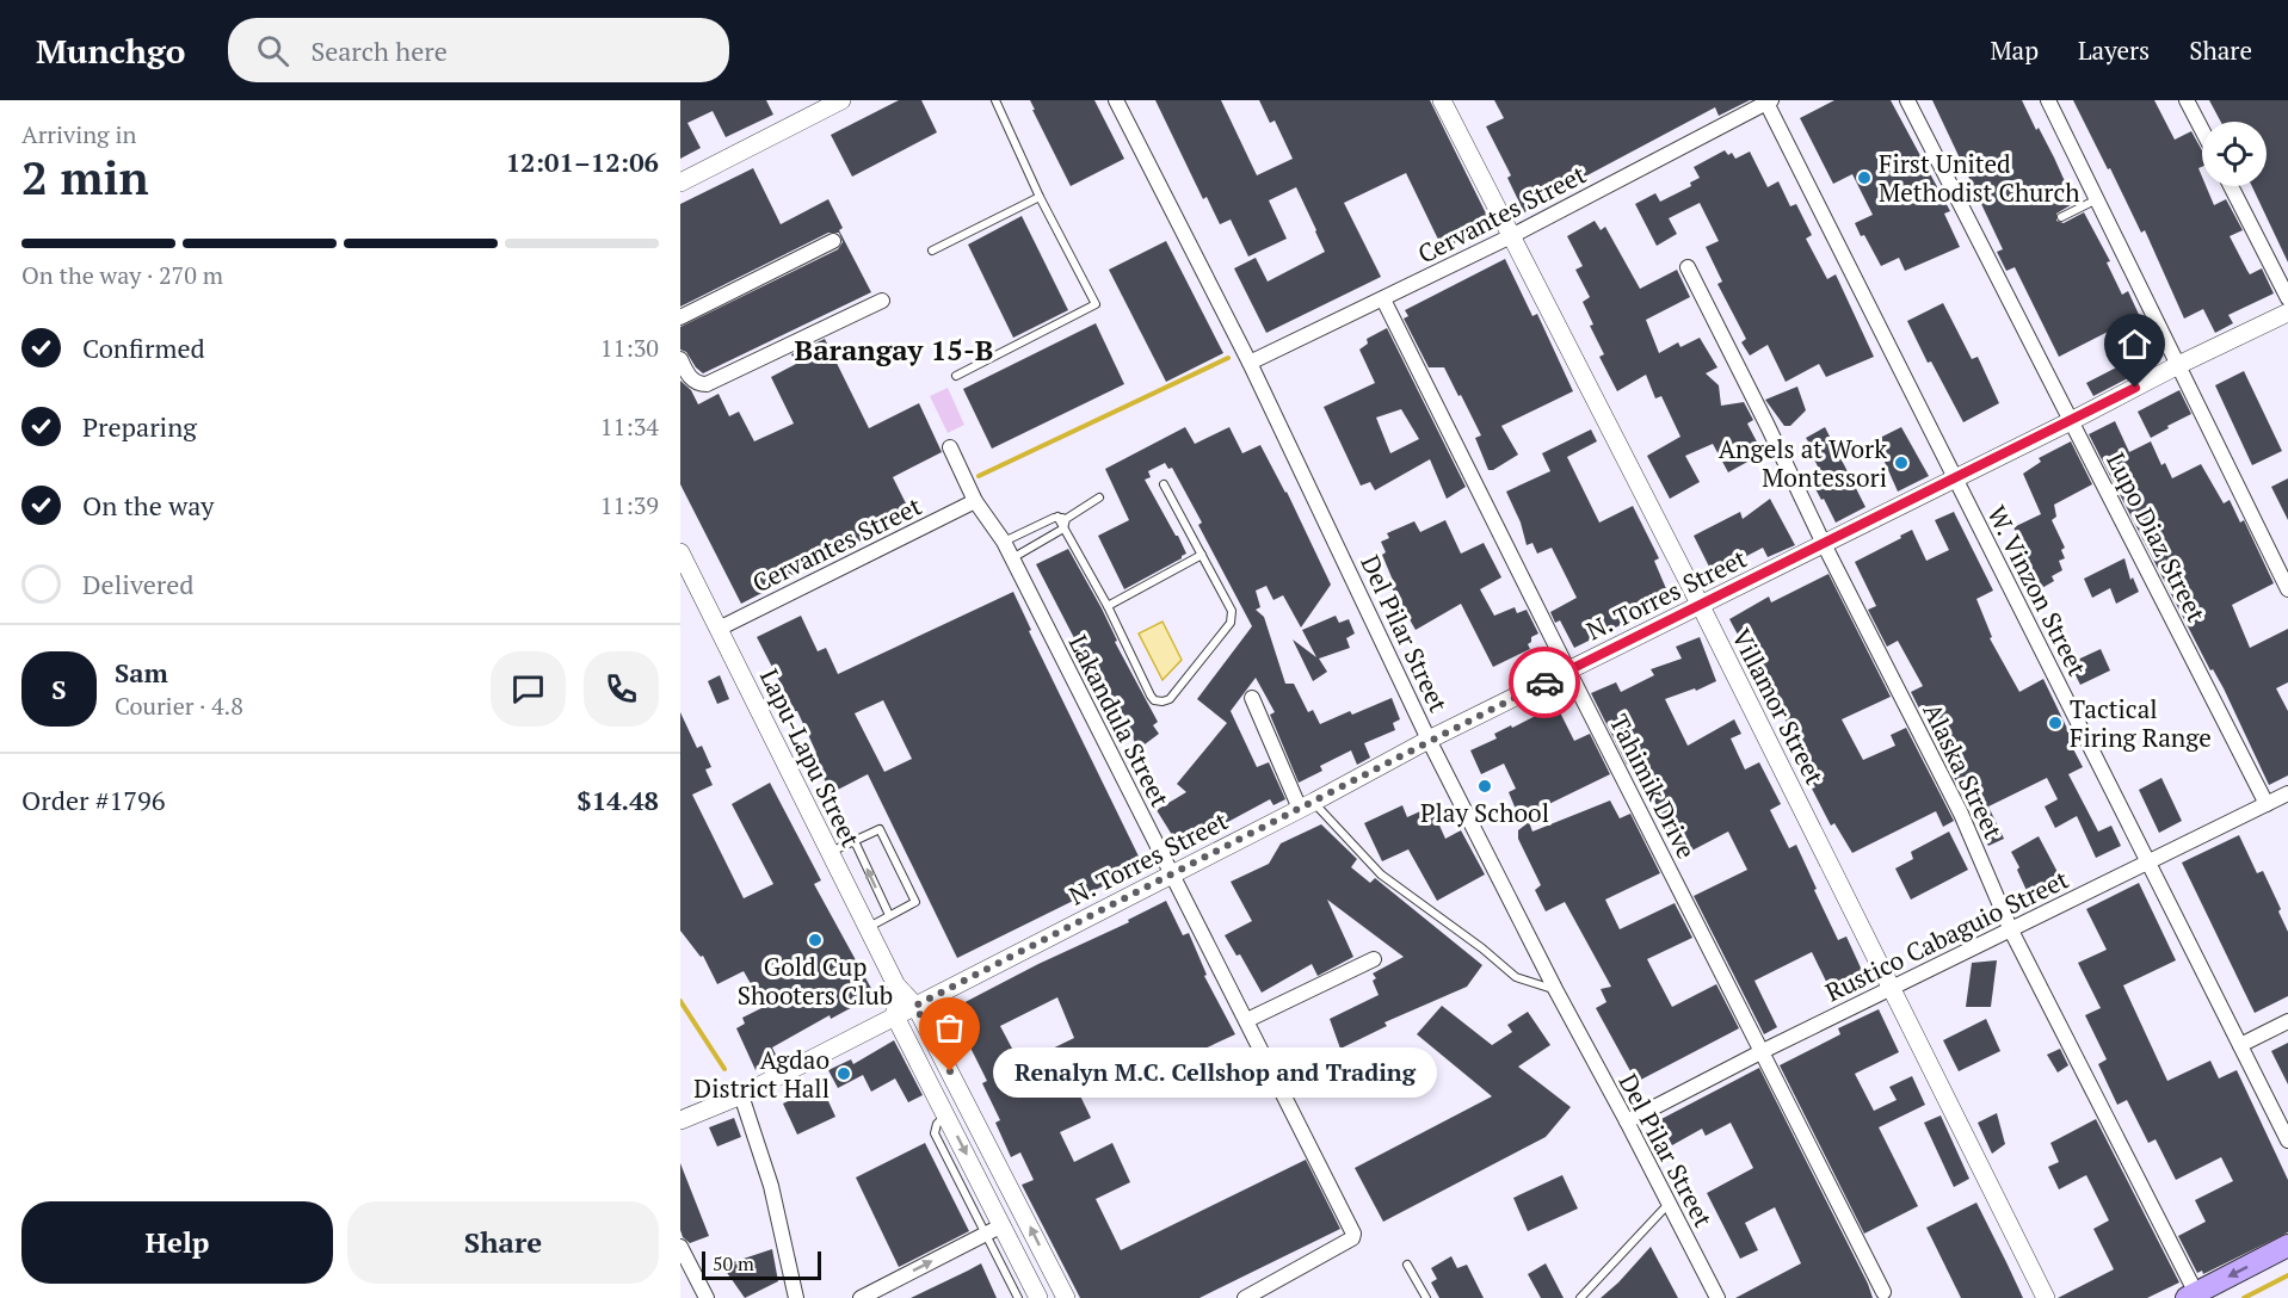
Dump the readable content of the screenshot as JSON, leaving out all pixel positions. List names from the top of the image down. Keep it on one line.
{"streets":{"street":["Cervantes Street","Lupo Diaz Street","W. Vinzon Street","N. Torres Street","Del Pilar Street","Villamor Street","Lakandula Street","Lapu-Lapu Street","Alaska Street","Tahimik Drive","Rustico Cabaguio Street"]},"crossings":[["Cervantes Street","W. Vinzon Street"],["Cervantes Street","Del Pilar Street"],["Cervantes Street","Villamor Street"],["Cervantes Street","Lakandula Street"],["Cervantes Street","Lapu-Lapu Street"],["Cervantes Street","Tahimik Drive"],["Lupo Diaz Street","N. Torres Street"],["Lupo Diaz Street","Rustico Cabaguio Street"],["W. Vinzon Street","N. Torres Street"],["W. Vinzon Street","Rustico Cabaguio Street"],["N. Torres Street","Del Pilar Street"],["N. Torres Street","Villamor Street"],["N. Torres Street","Lakandula Street"],["N. Torres Street","Lapu-Lapu Street"],["N. Torres Street","Alaska Street"],["N. Torres Street","Tahimik Drive"],["Del Pilar Street","Rustico Cabaguio Street"],["Villamor Street","Rustico Cabaguio Street"],["Alaska Street","Rustico Cabaguio Street"],["Tahimik Drive","Rustico Cabaguio Street"]],"districts":["Barangay 15-B"],"places":["First United Methodist Church","Angels at Work Montessori","Tactical Firing Range","Play School","Gold Cup Shooters Club","Renalyn M.C. Cellshop and Trading","Agdao District Hall"],"scale_bar":"50 m","page":{"header":"Munchgo","search":"Search here","nav":["Map","Layers","Share"],"heading":["2 min","Arriving in","12:01–12:06"],"panel":["Sam","Courier · 4.8","Order #1796","$14.48"],"bar":"On the way · 270 m","list":[["Confirmed","11:30"],["Preparing","11:34"],["On the way","11:39"],"Delivered"],"round":"S","bubble":"Renalyn M.C. Cellshop and Trading","buttons":["Help","Share"],"scale":"50 m"}}
